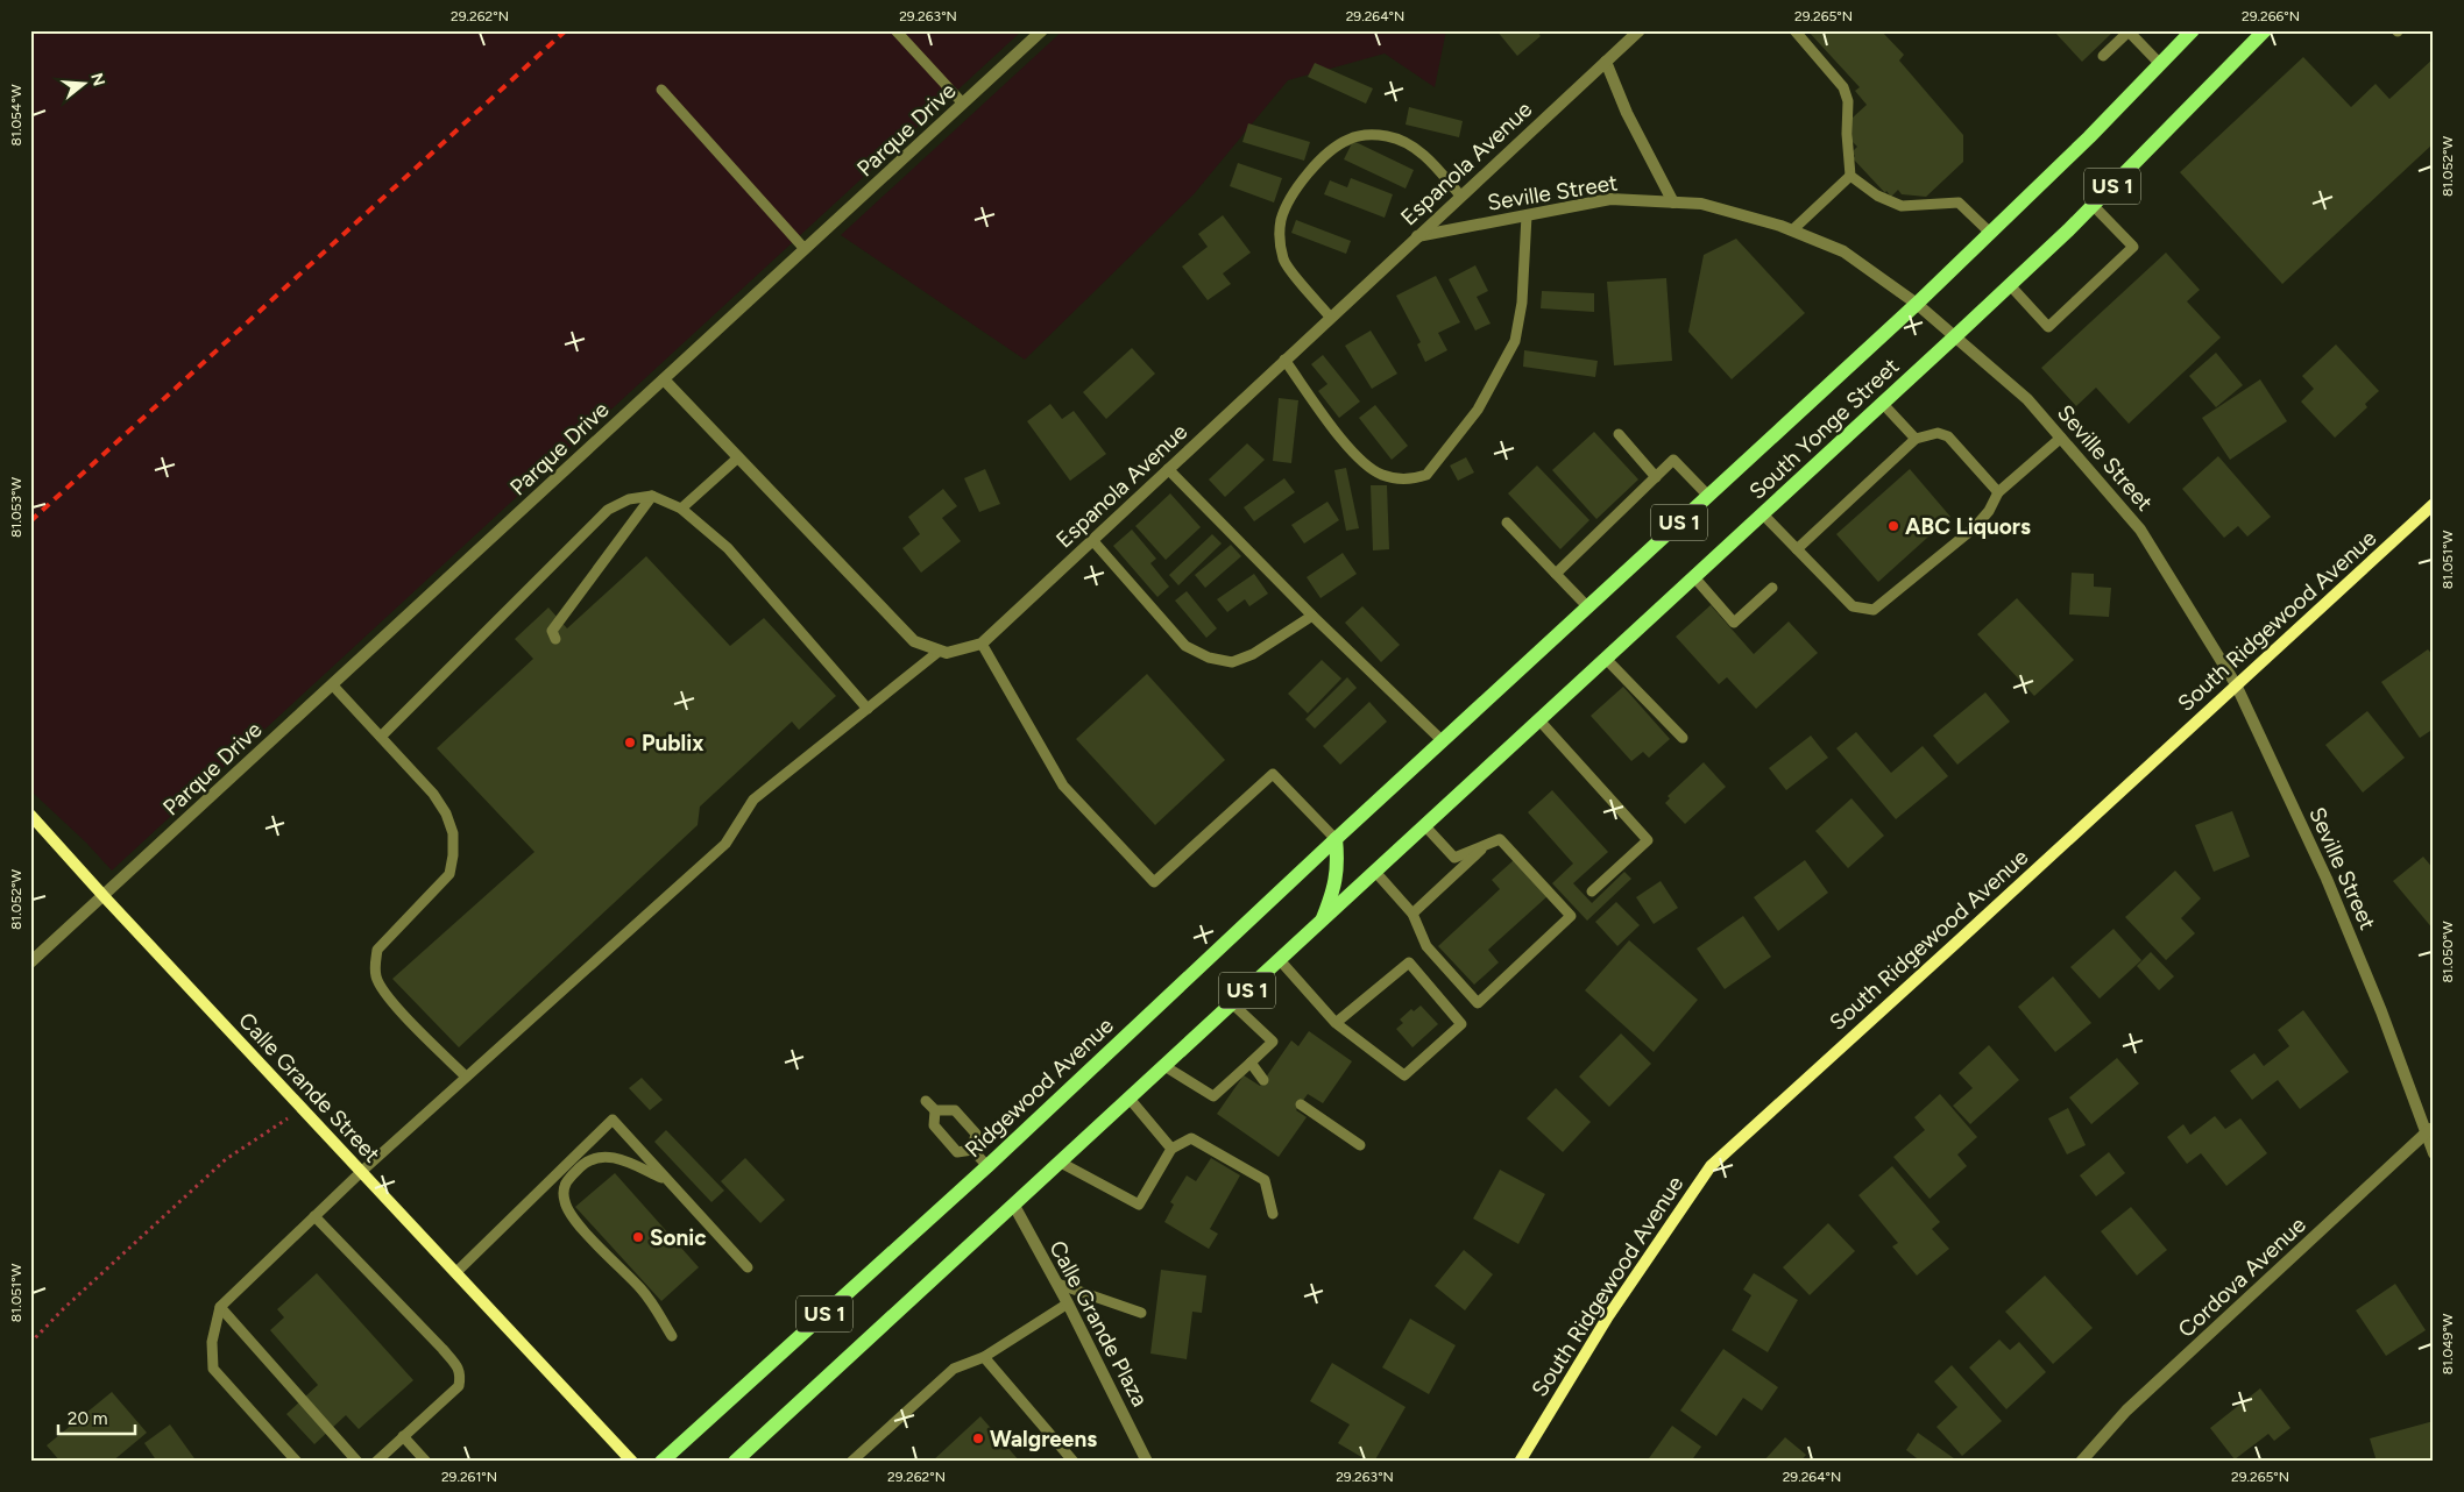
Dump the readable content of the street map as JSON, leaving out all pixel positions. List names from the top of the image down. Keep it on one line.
{"streets":{"main road":["US 1","South Yonge Street","Ridgewood Avenue"],"street":["Parque Drive","Espanola Avenue","Seville Street","South Ridgewood Avenue","Calle Grande Street","Cordova Avenue","Calle Grande Plaza"]},"crossings":[["Parque Drive","Espanola Avenue"],["Parque Drive","Calle Grande Street"],["Espanola Avenue","Seville Street"],["US 1","South Yonge Street"],["US 1","Calle Grande Plaza"],["Seville Street","South Yonge Street"],["Seville Street","South Ridgewood Avenue"],["Seville Street","Cordova Avenue"],["South Yonge Street","Ridgewood Avenue"]],"places":["ABC Liquors","Publix","Sonic","Walgreens"],"scale_bar":"20 m","north":"right","coordinates":["29.262°N","29.263°N","29.264°N","29.265°N","29.266°N","81.054°W","81.052°W","81.053°W","81.051°W","81.050°W","81.049°W","29.261°N"]}
